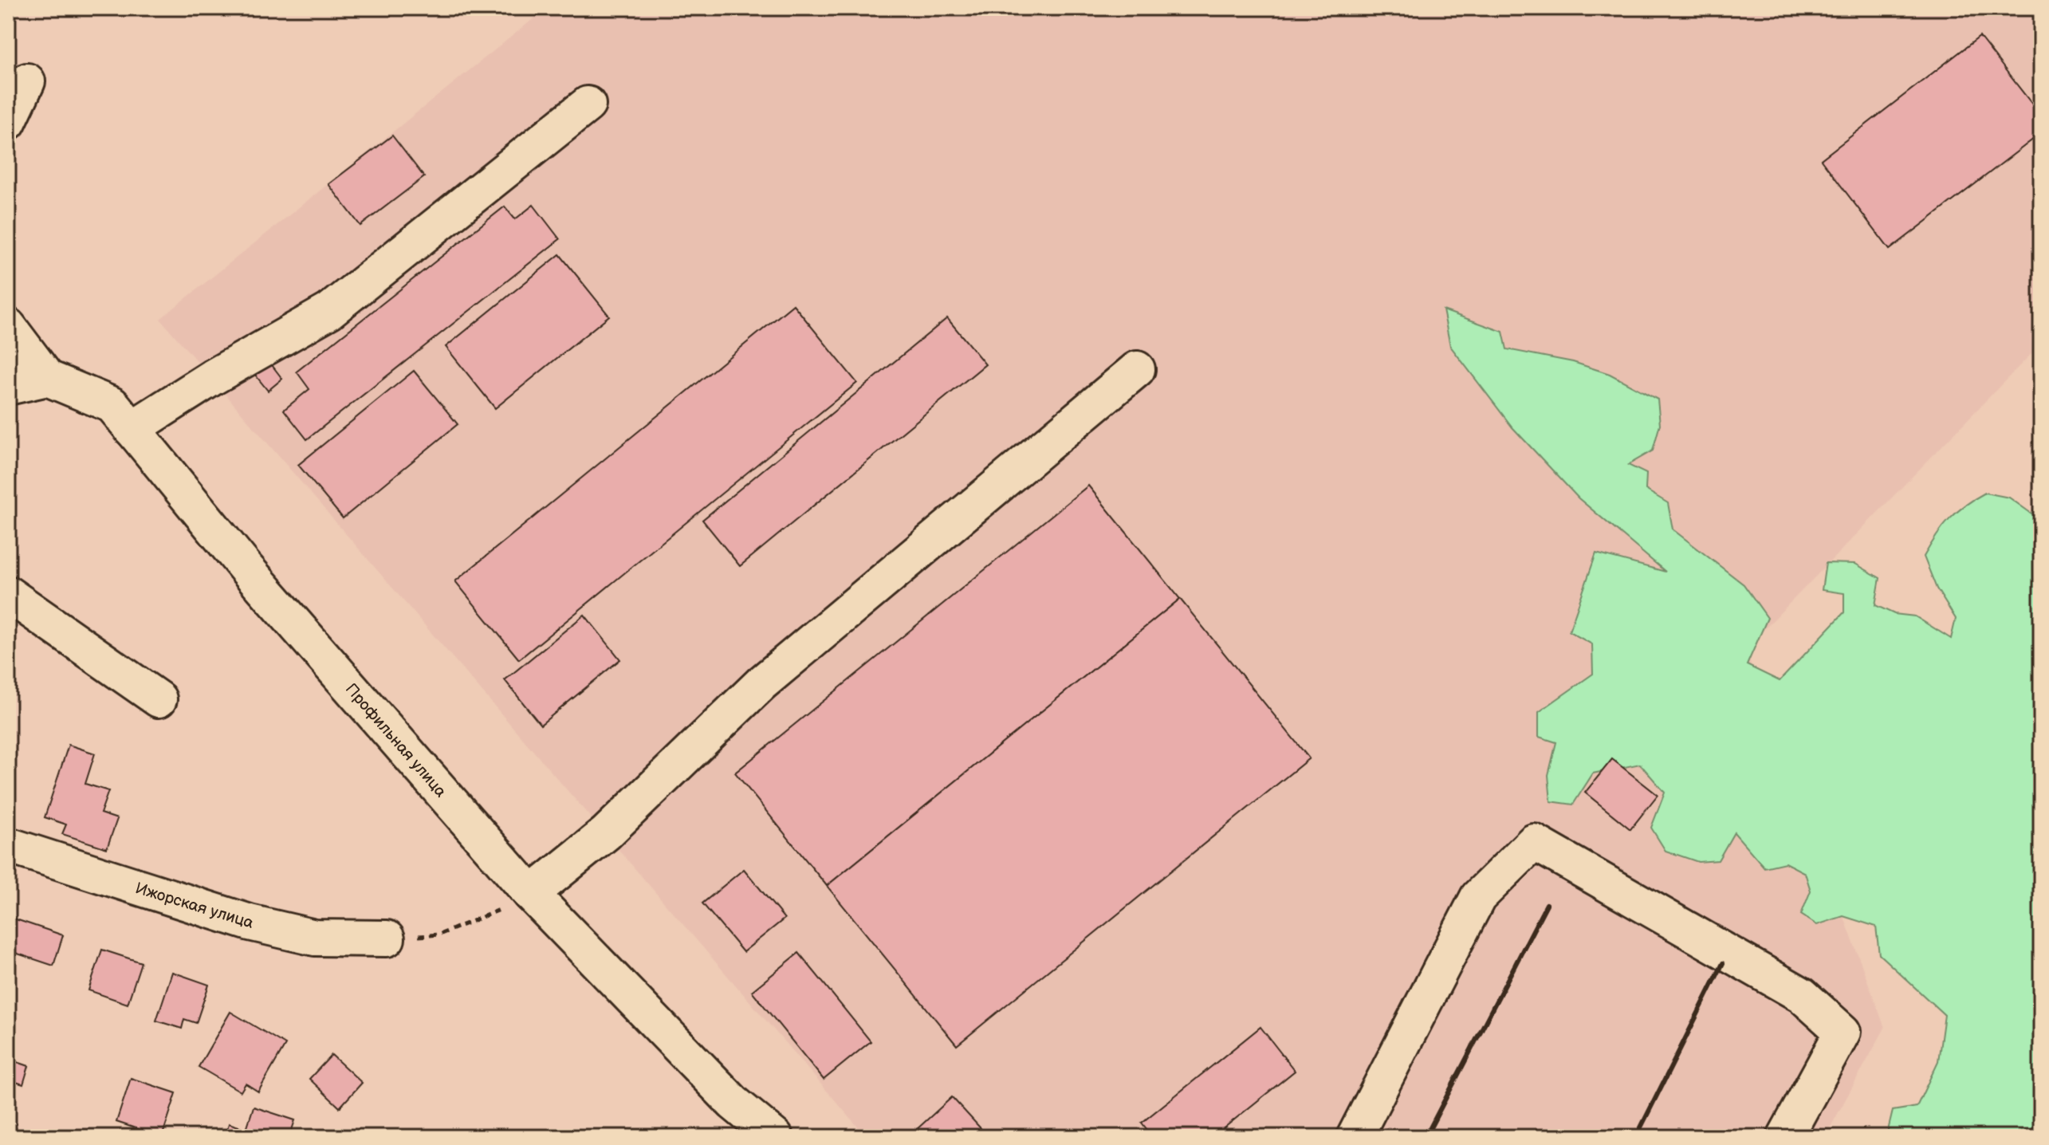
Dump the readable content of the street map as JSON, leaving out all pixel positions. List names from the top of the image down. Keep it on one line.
{"streets":{"street":["Профильная улица","Ижорская улица"]}}
